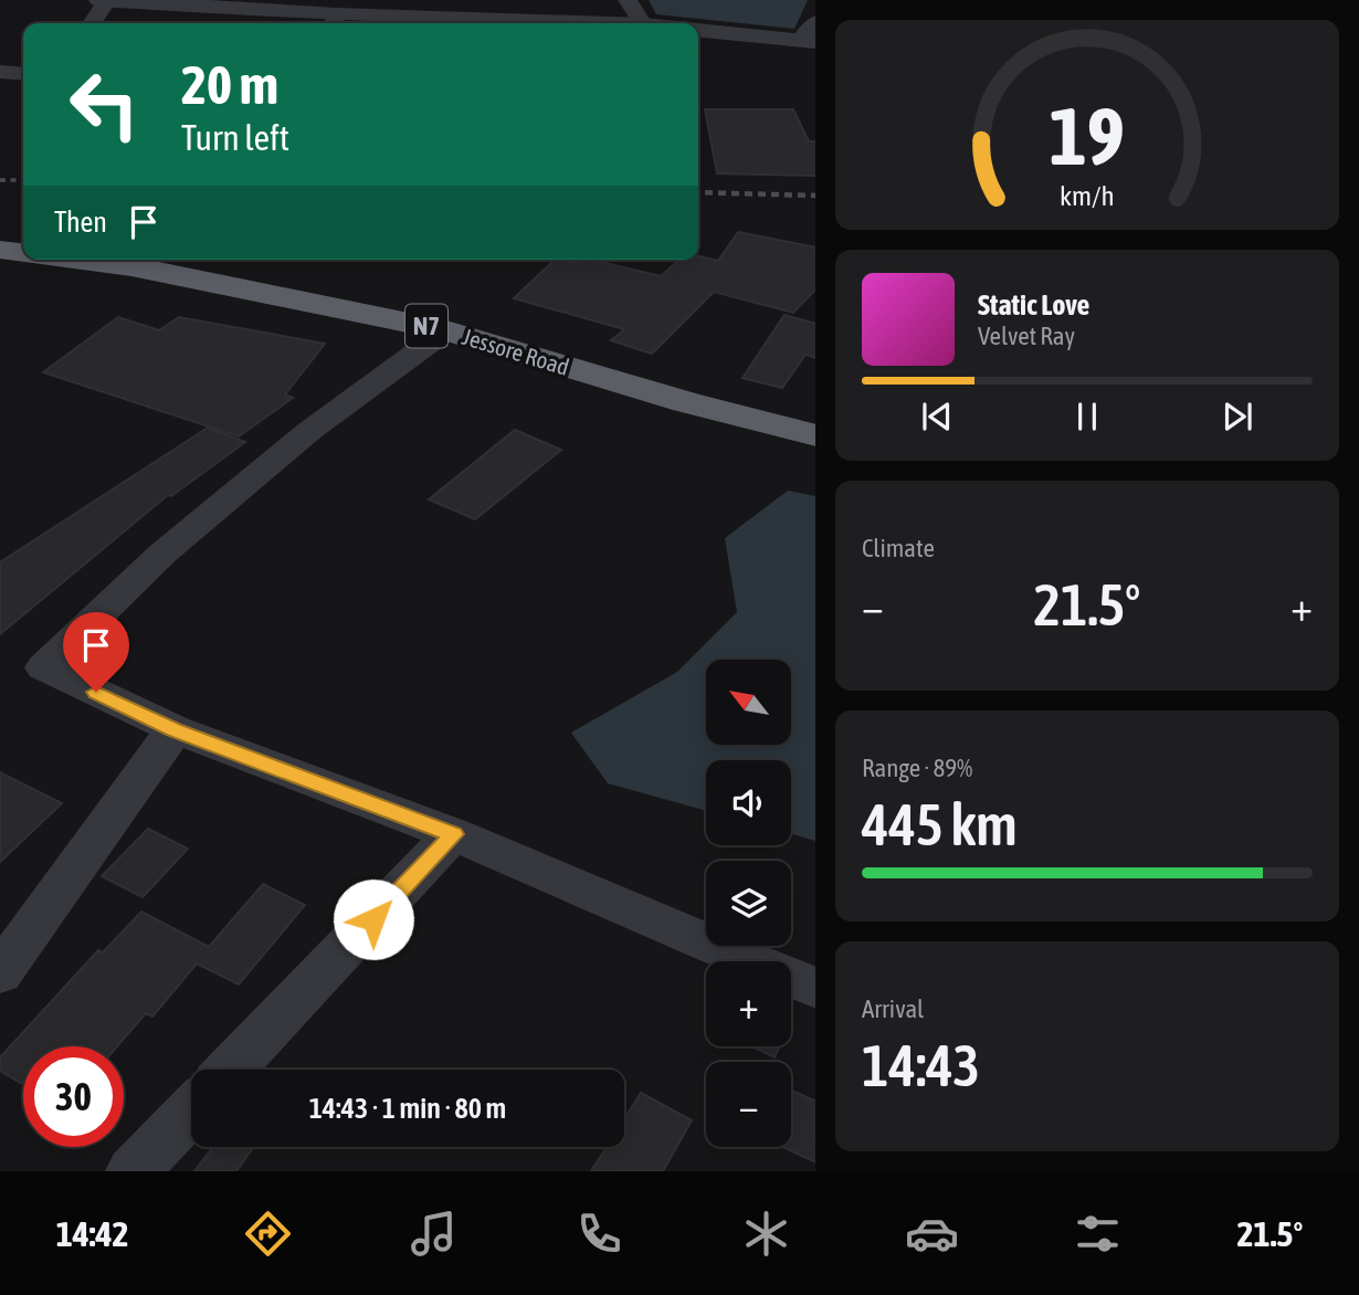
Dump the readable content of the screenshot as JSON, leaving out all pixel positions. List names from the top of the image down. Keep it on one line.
{"streets":{"highway":["N7","Jessore Road"]},"north":"top left","page":{"turn":["20 m","Turn left"],"then":"Then","song":["Static Love","Velvet Ray"],"tile":["Climate",["Range · 89%","445 km"],["Arrival","14:43"]],"heat":["−","21.5°","+"],"map_buttons":["+","−"],"limit":"30","trip":"14:43 · 1 min · 80 m","tabs":["14:42","21.5°"],"gauge":["19","km/h"]}}
